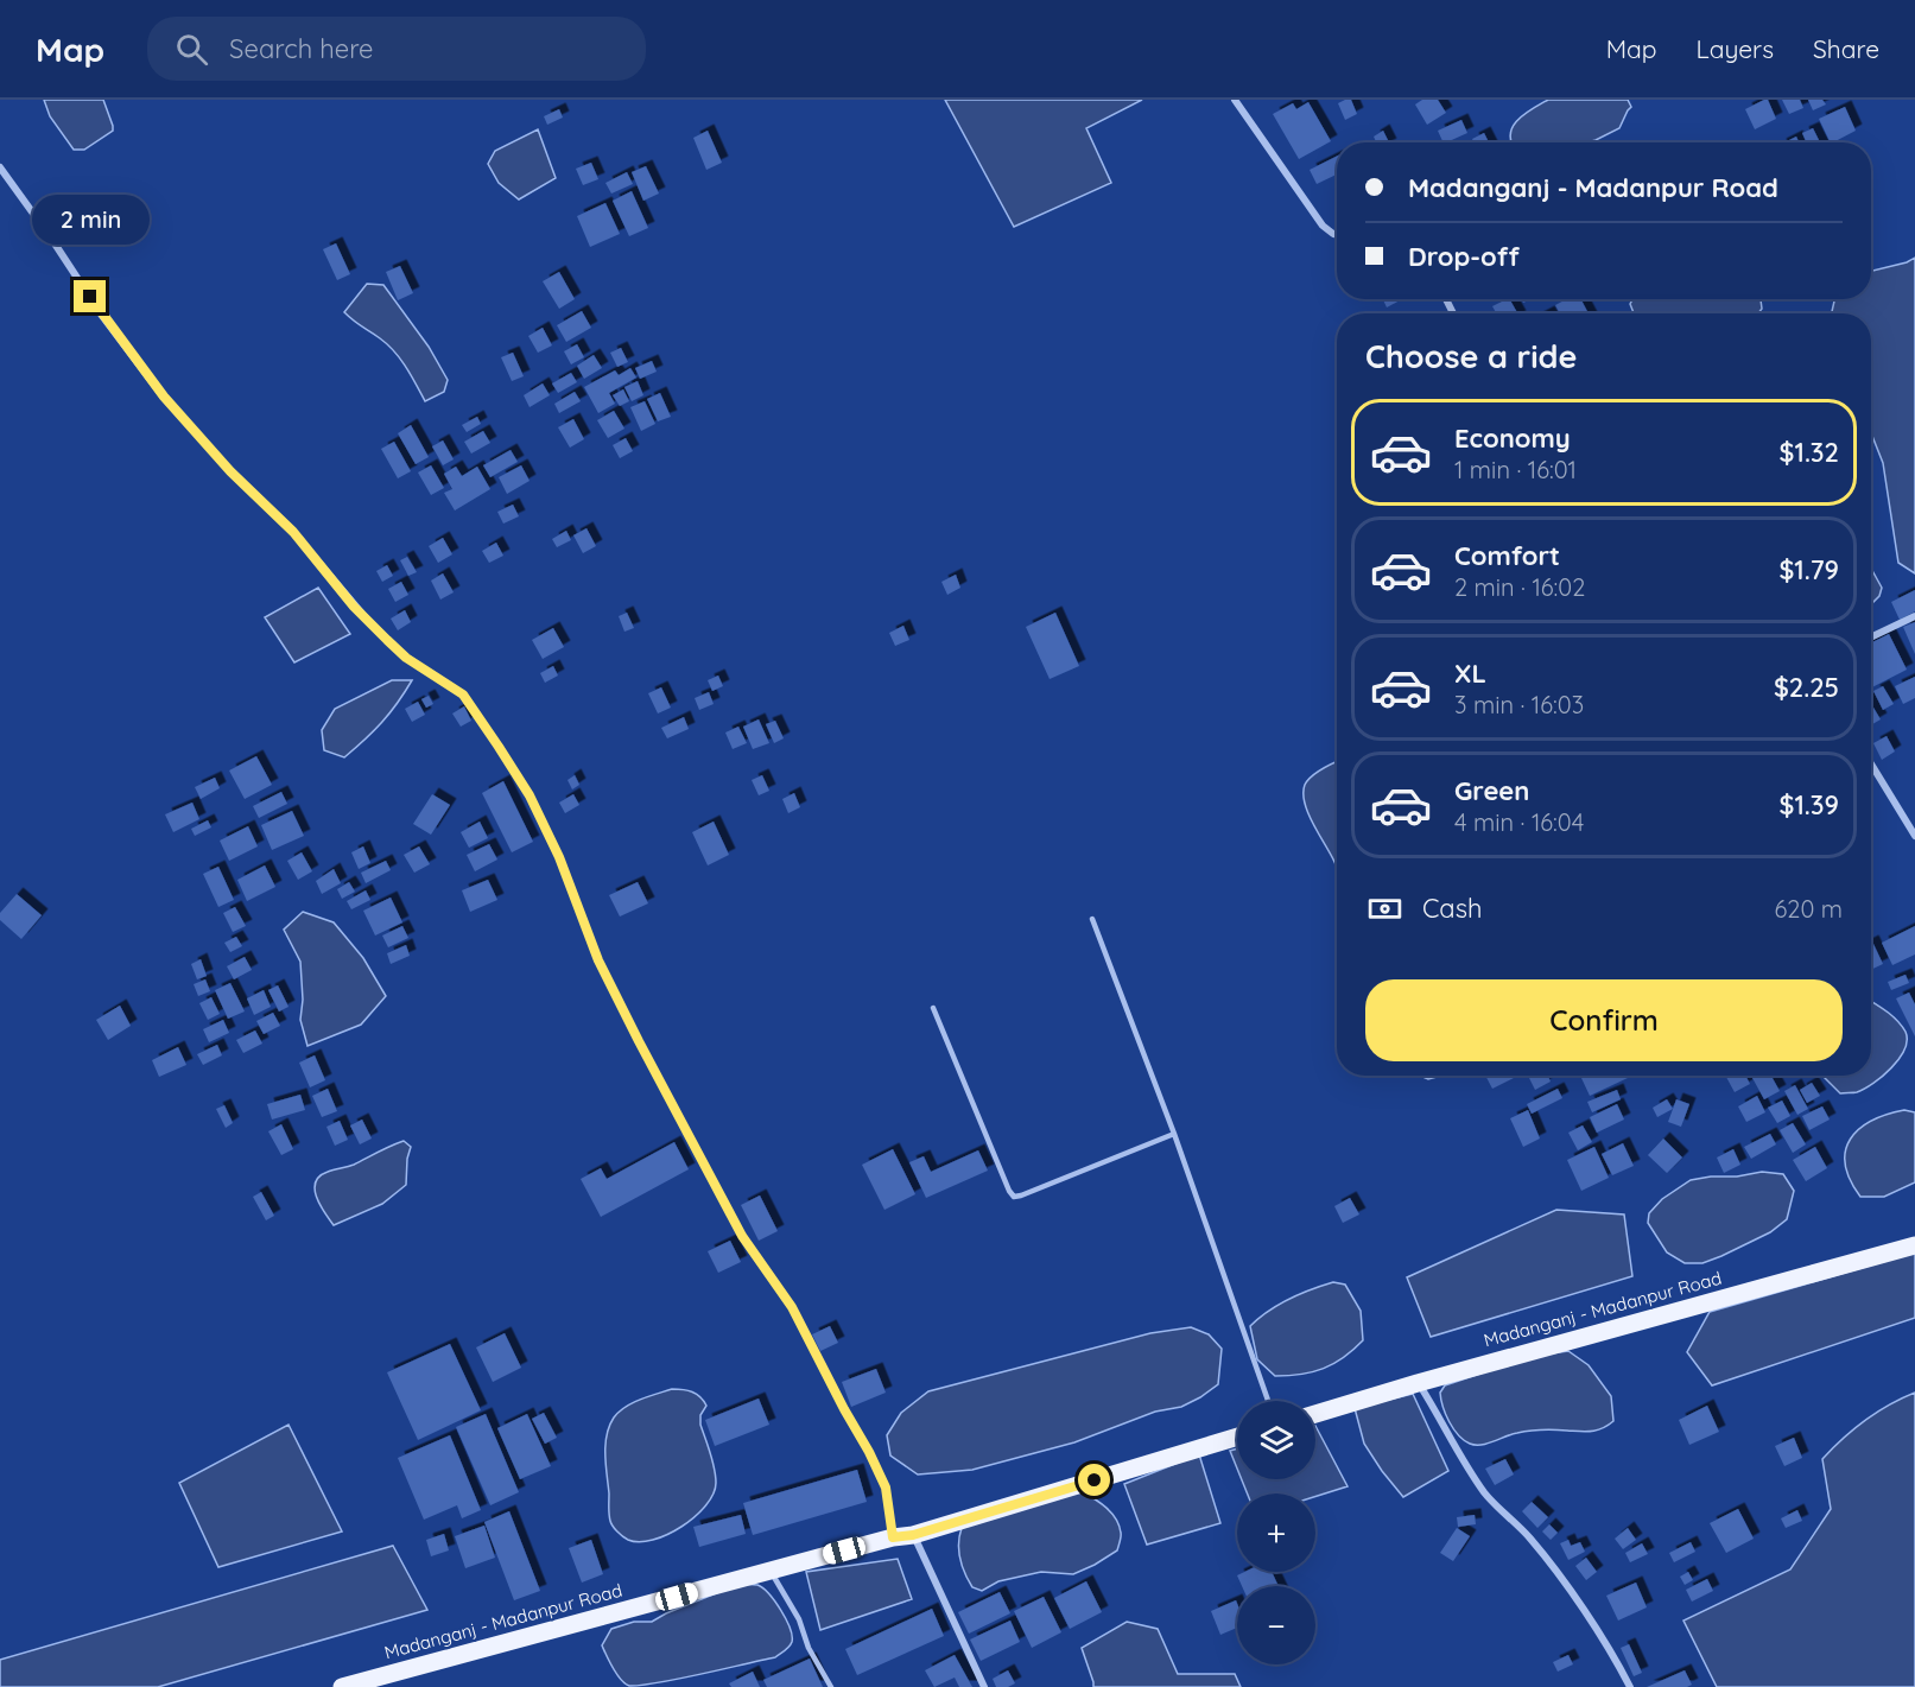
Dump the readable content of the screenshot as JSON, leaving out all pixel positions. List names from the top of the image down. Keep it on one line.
{"streets":{"main road":["Madanganj - Madanpur Road"]},"page":{"header":"Map","search":"Search here","nav":["Map","Layers","Share"],"banner":["Madanganj - Madanpur Road","Drop-off"],"bubble":"2 min","heading":"Choose a ride","list":[{"name":"Economy","note":"1 min · 16:01","value":"$1.32"},{"name":"Comfort","note":"2 min · 16:02","value":"$1.79"},{"name":"XL","note":"3 min · 16:03","value":"$2.25"},{"name":"Green","note":"4 min · 16:04","value":"$1.39"}],"pay":["Cash","620 m"],"buttons":"Confirm","map_buttons":["+","−"]}}
